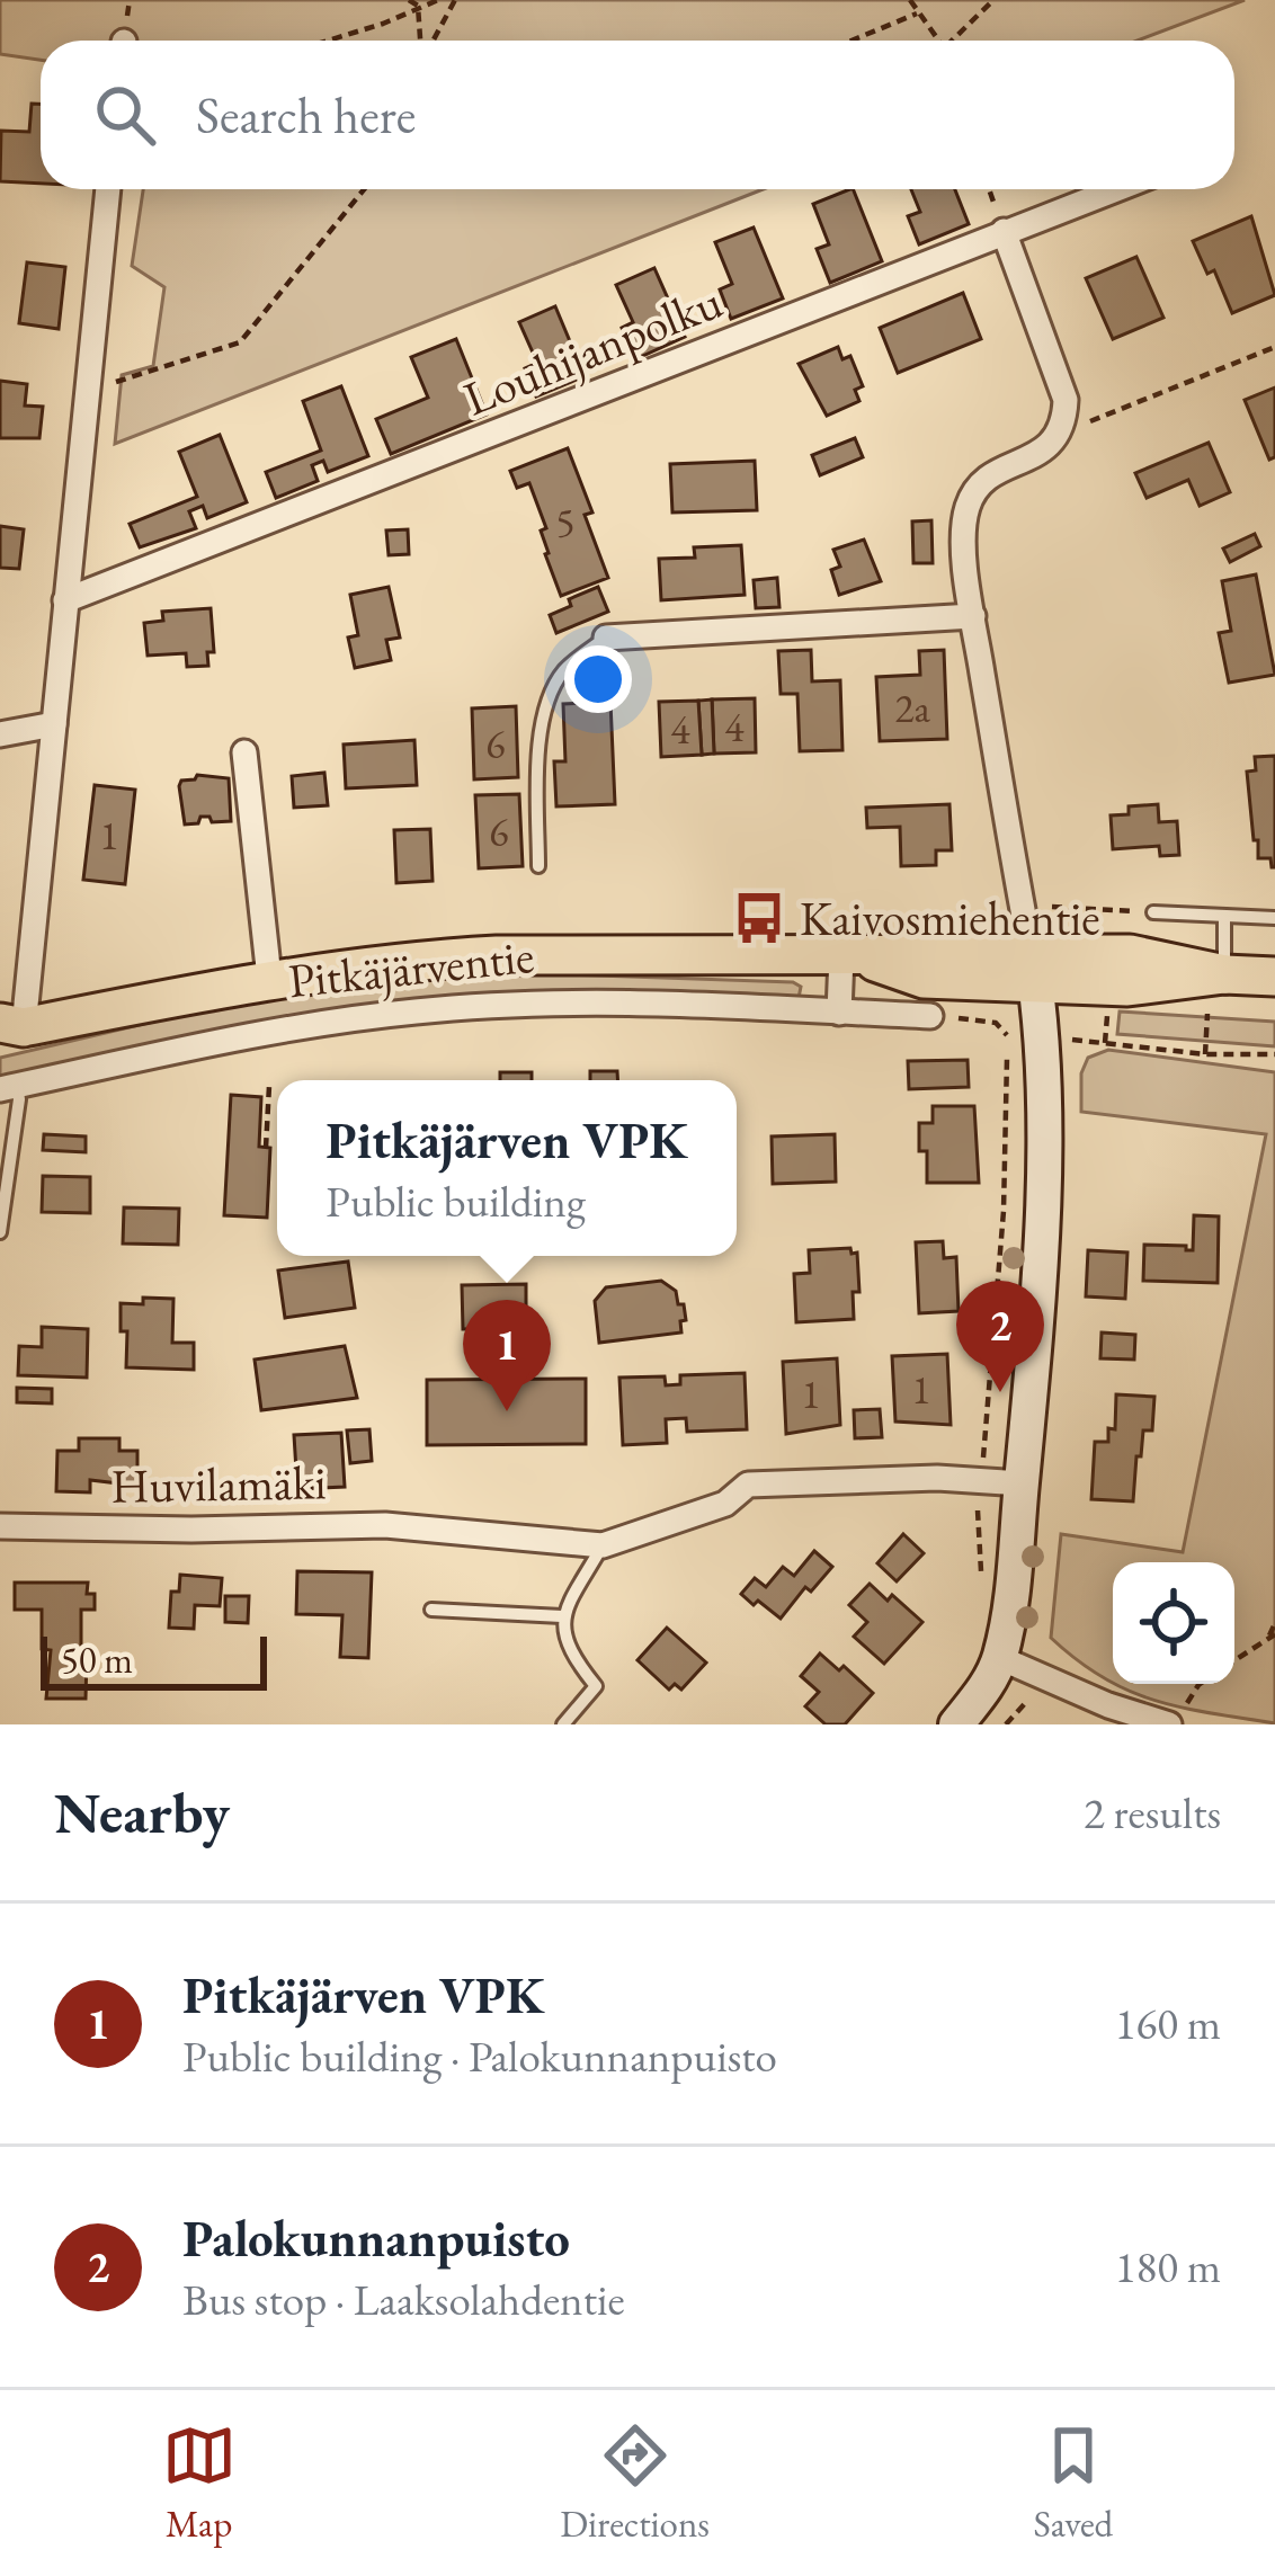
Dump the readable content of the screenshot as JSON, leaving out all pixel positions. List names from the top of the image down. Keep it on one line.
{"streets":{"main road":["Pitkäjärventie"],"street":["Louhijanpolku","Huvilamäki"]},"places":{"bus stop":["Kaivosmiehentie"]},"house_numbers":["5","2a","4","4","6","6","1","1","1"],"scale_bar":"50 m","page":{"search":"Search here","popup":["Pitkäjärven VPK","Public building"],"pins":["2","1"],"scale":"50 m","heading":["Nearby","2 results"],"list":[{"mark":"1","name":"Pitkäjärven VPK","note":"Public building · Palokunnanpuisto","value":"160 m"},{"mark":"2","name":"Palokunnanpuisto","note":"Bus stop · Laaksolahdentie","value":"180 m"}],"nav":["Map","Directions","Saved"]}}
